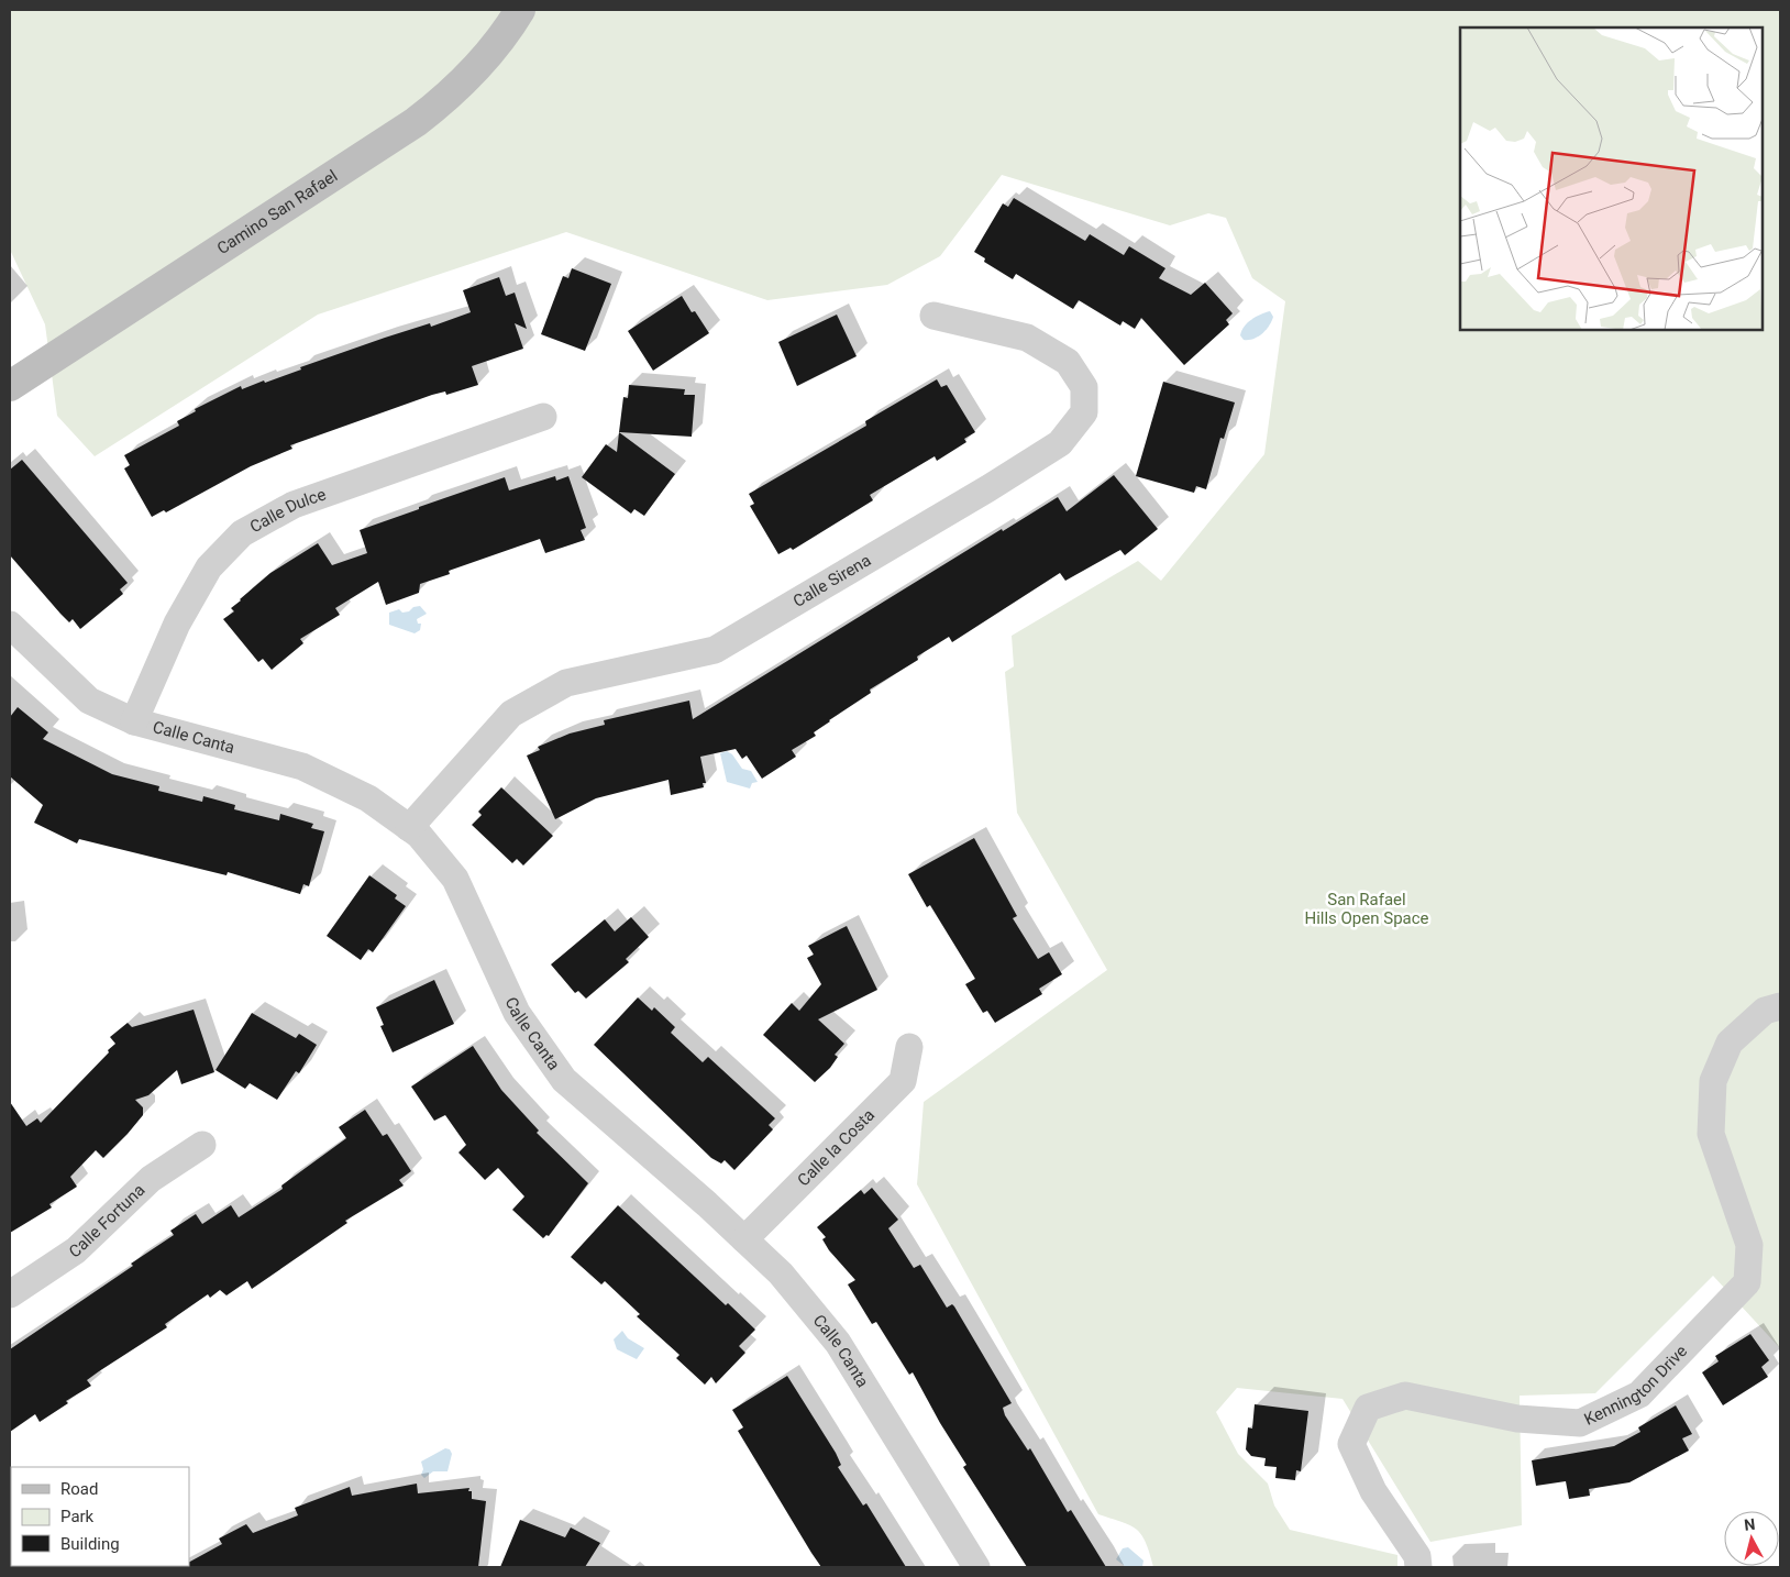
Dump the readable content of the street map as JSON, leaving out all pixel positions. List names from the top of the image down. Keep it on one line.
{"streets":{"street":["Camino San Rafael","Calle Dulce","Calle Sirena","Calle Canta","Calle la Costa","Calle Fortuna","Kennington Drive"]},"crossings":[["Calle Dulce","Calle Canta"],["Calle Sirena","Calle Canta"],["Calle Canta","Calle la Costa"]],"parks":["San Rafael Hills Open Space"],"legend":["Road","Park","Building"],"north":"top"}
